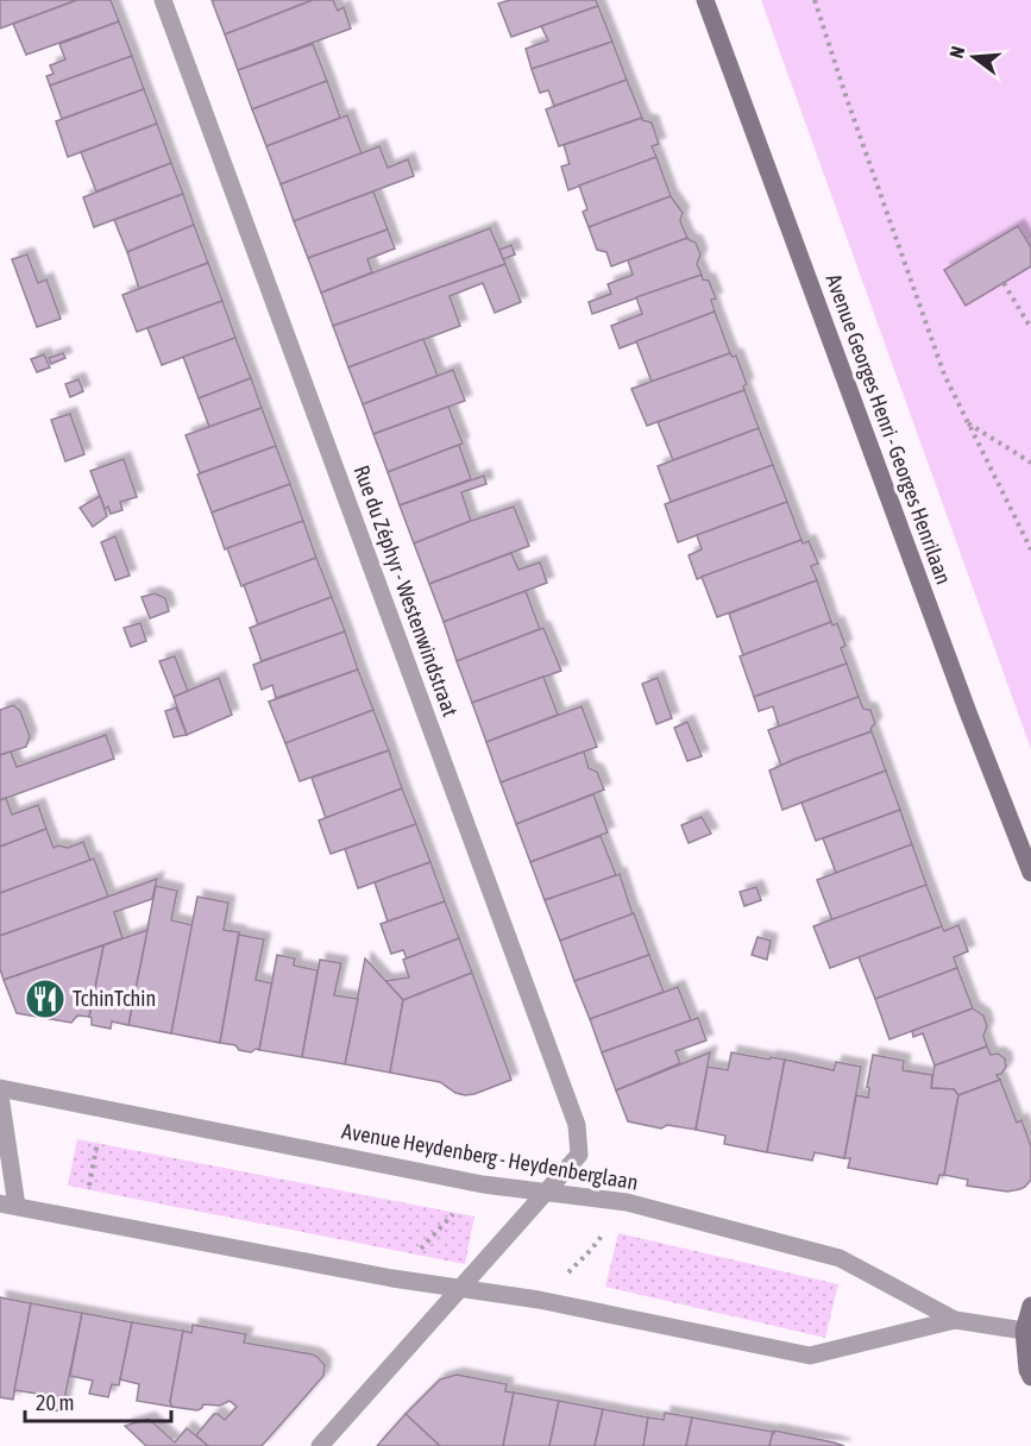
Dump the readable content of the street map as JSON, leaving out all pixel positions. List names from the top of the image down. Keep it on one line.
{"streets":{"street":["Avenue Georges Henri - Georges Henrilaan","Rue du Zéphyr - Westenwindstraat","Avenue Heydenberg - Heydenberglaan"]},"crossings":[["Rue du Zéphyr - Westenwindstraat","Avenue Heydenberg - Heydenberglaan"]],"places":{"restaurant":["TchinTchin"]},"scale_bar":"20 m","north":"left"}
